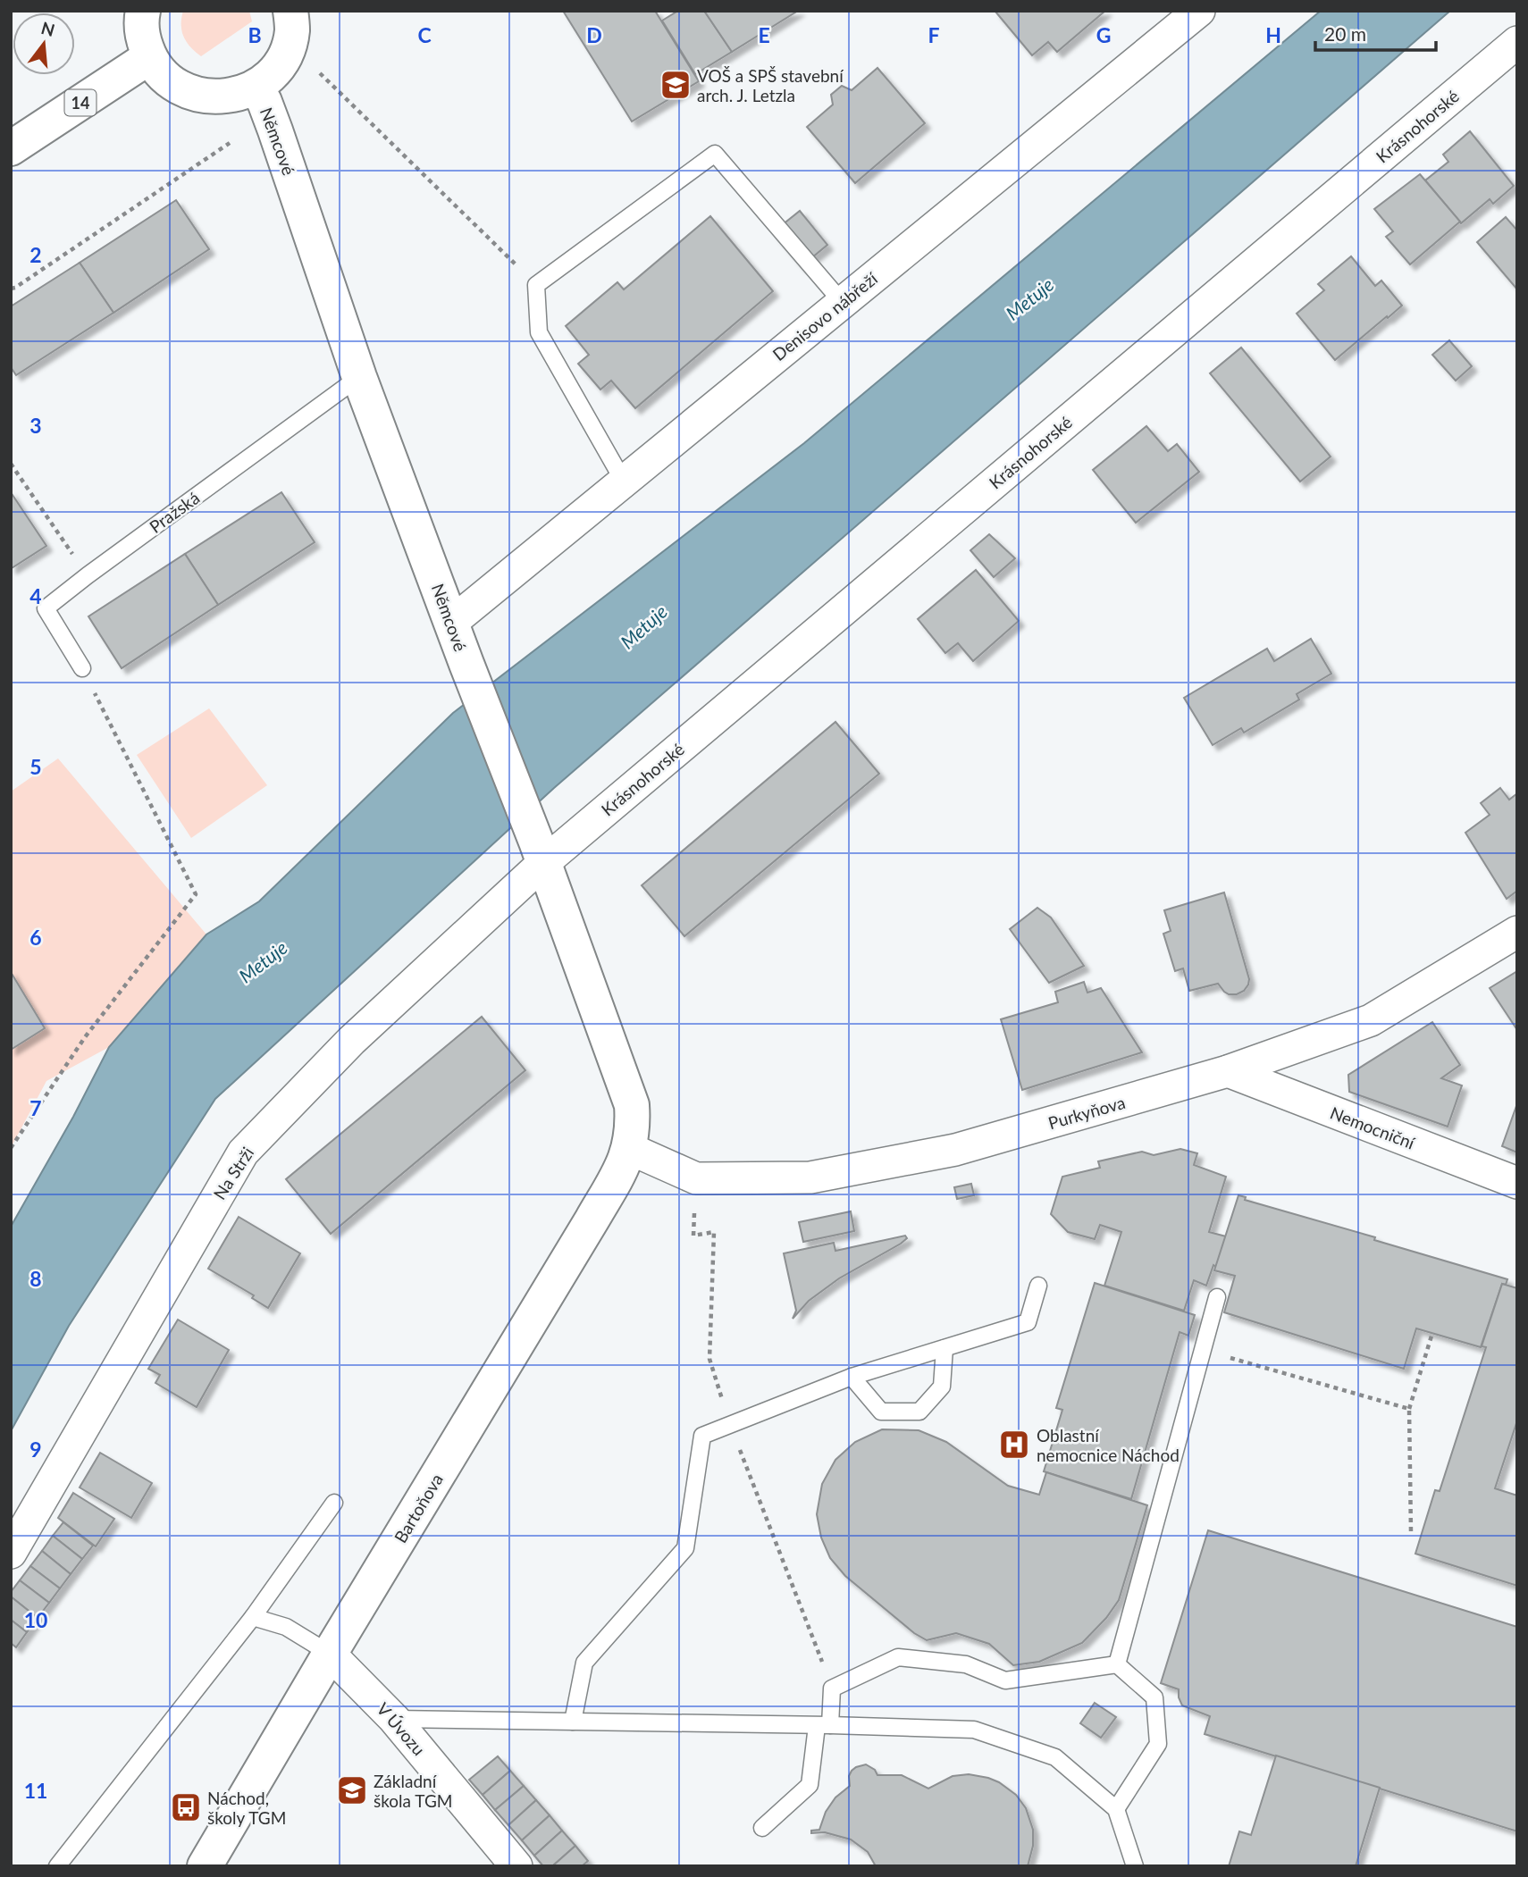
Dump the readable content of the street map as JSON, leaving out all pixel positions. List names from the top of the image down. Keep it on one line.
{"streets":{"street":["14","Krásnohorské","Němcové","Denisovo nábřeží","Purkyňova","Nemocniční","Na Strži","Bartoňova","V Úvozu"],"lane":["Pražská"]},"crossings":[["Krásnohorské","Němcové"],["Krásnohorské","Na Strži"],["Němcové","Denisovo nábřeží"],["Němcové","Pražská"],["Němcové","Purkyňova"],["Němcové","Na Strži"],["Němcové","Bartoňova"],["Purkyňova","Nemocniční"],["Purkyňova","Bartoňova"],["Bartoňova","V Úvozu"]],"water":["Metuje"],"places":{"school or university":["VOŠ a SPŠ stavební arch. J. Letzla","Základní škola TGM"],"hospital":["Oblastní nemocnice Náchod"],"bus stop":["Náchod, školy TGM"]},"scale_bar":"20 m","north":"top","grid":{"columns":["B","C","D","E","F","G","H"],"rows":["2","3","4","5","6","7","8","9","10","11"]}}
